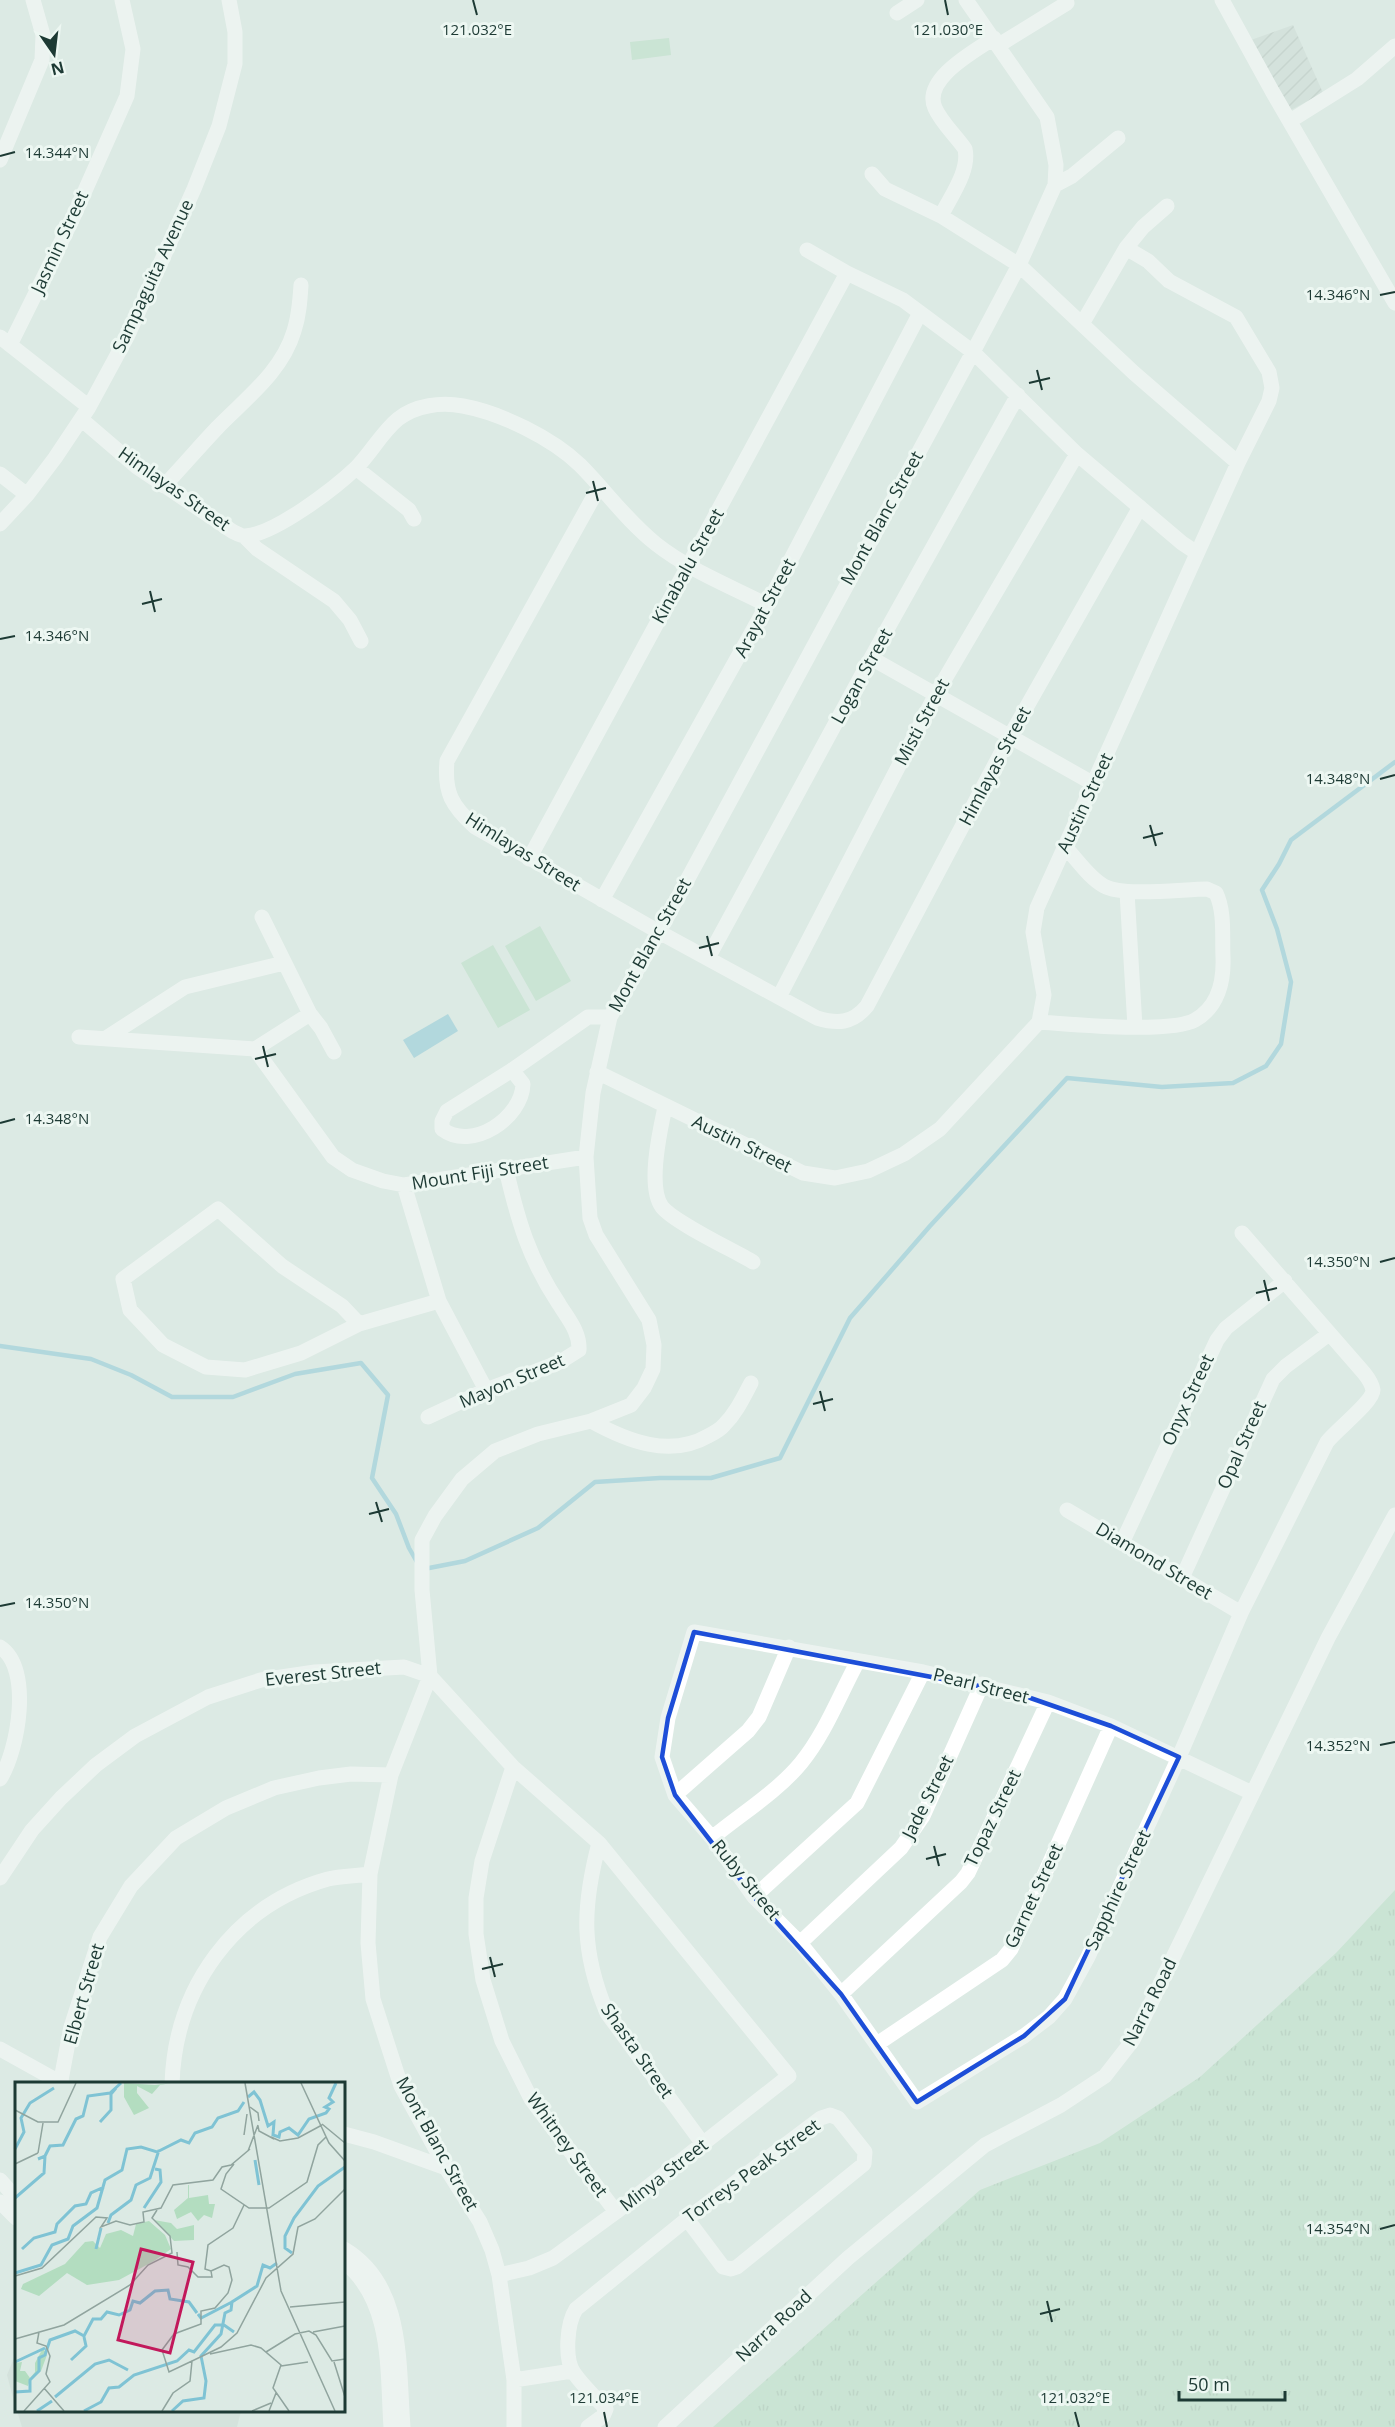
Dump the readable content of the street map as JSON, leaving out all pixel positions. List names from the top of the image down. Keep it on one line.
{"streets":{"street":["Jasmin Street","Sampaguita Avenue","Himlayas Street","Mont Blanc Street","Kinabalu Street","Arayat Street","Logan Street","Misti Street","Austin Street","Mount Fiji Street","Mayon Street","Onyx Street","Opal Street","Diamond Street","Everest Street","Pearl Street","Jade Street","Topaz Street","Ruby Street","Sapphire Street","Garnet Street","Elbert Street","Narra Road","Shasta Street","Whitney Street","Torreys Peak Street","Minya Street"]},"crossings":[["Jasmin Street","Himlayas Street"],["Sampaguita Avenue","Himlayas Street"],["Himlayas Street","Mont Blanc Street"],["Himlayas Street","Kinabalu Street"],["Himlayas Street","Arayat Street"],["Himlayas Street","Logan Street"],["Himlayas Street","Misti Street"],["Mont Blanc Street","Austin Street"],["Mont Blanc Street","Mount Fiji Street"],["Mont Blanc Street","Everest Street"],["Mont Blanc Street","Elbert Street"],["Mont Blanc Street","Minya Street"],["Mount Fiji Street","Mayon Street"],["Onyx Street","Diamond Street"],["Opal Street","Diamond Street"],["Opal Street","Sapphire Street"],["Diamond Street","Sapphire Street"],["Pearl Street","Jade Street"],["Pearl Street","Topaz Street"],["Pearl Street","Ruby Street"],["Pearl Street","Sapphire Street"],["Pearl Street","Garnet Street"],["Pearl Street","Narra Road"],["Jade Street","Ruby Street"],["Topaz Street","Ruby Street"],["Ruby Street","Sapphire Street"],["Ruby Street","Garnet Street"],["Shasta Street","Minya Street"],["Whitney Street","Minya Street"]],"scale_bar":"50 m","north":"bottom","coordinates":["121.032°E","121.030°E","14.344°N","14.346°N","14.348°N","14.350°N","14.352°N","14.354°N","121.034°E"]}
